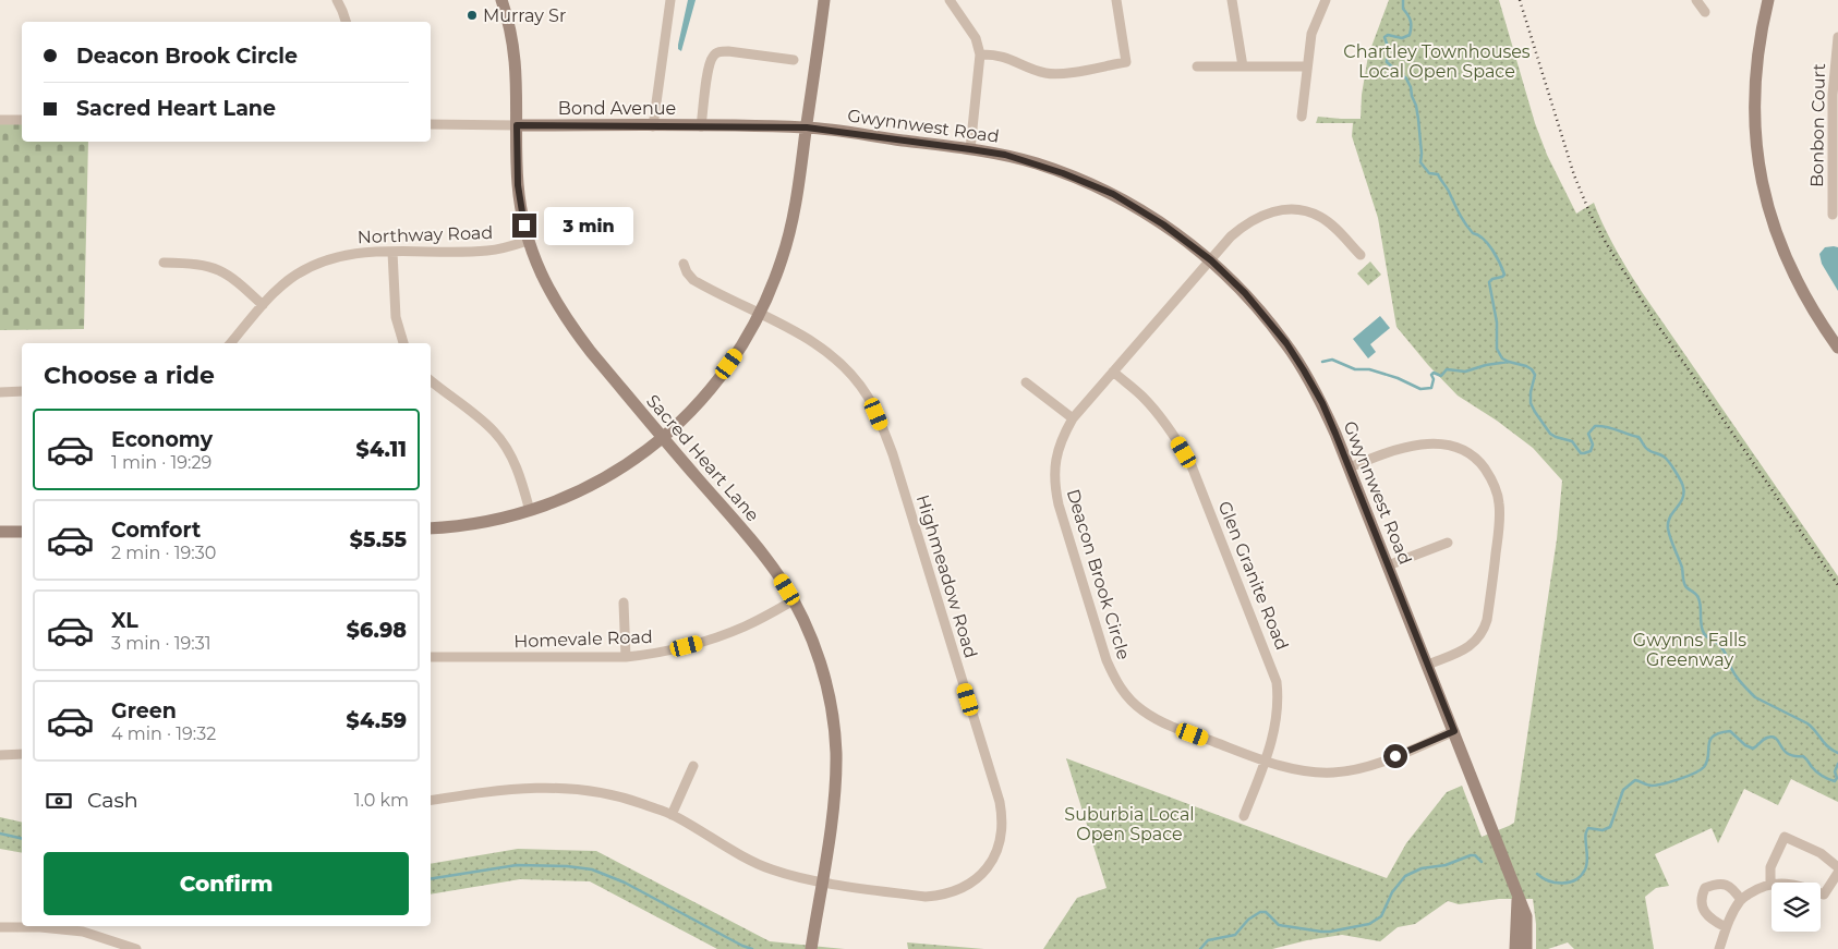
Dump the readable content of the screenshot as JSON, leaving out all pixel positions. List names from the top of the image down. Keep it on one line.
{"streets":{"street":["Bond Avenue","Gwynnwest Road","Bonbon Court","Northway Road","Sacred Heart Lane","Deacon Brook Circle","Glen Granite Road","Highmeadow Road","Homevale Road"]},"crossings":[["Bond Avenue","Gwynnwest Road"],["Bond Avenue","Sacred Heart Lane"],["Gwynnwest Road","Deacon Brook Circle"],["Northway Road","Sacred Heart Lane"],["Sacred Heart Lane","Highmeadow Road"],["Sacred Heart Lane","Homevale Road"],["Deacon Brook Circle","Glen Granite Road"]],"parks":["Chartley Townhouses Local Open Space","Gwynns Falls Greenway","Suburbia Local Open Space"],"places":["Murray Sr"],"page":{"banner":["Deacon Brook Circle","Sacred Heart Lane"],"bubble":"3 min","heading":"Choose a ride","list":[{"name":"Economy","note":"1 min · 19:29","value":"$4.11"},{"name":"Comfort","note":"2 min · 19:30","value":"$5.55"},{"name":"XL","note":"3 min · 19:31","value":"$6.98"},{"name":"Green","note":"4 min · 19:32","value":"$4.59"}],"pay":["Cash","1.0 km"],"buttons":"Confirm"}}
